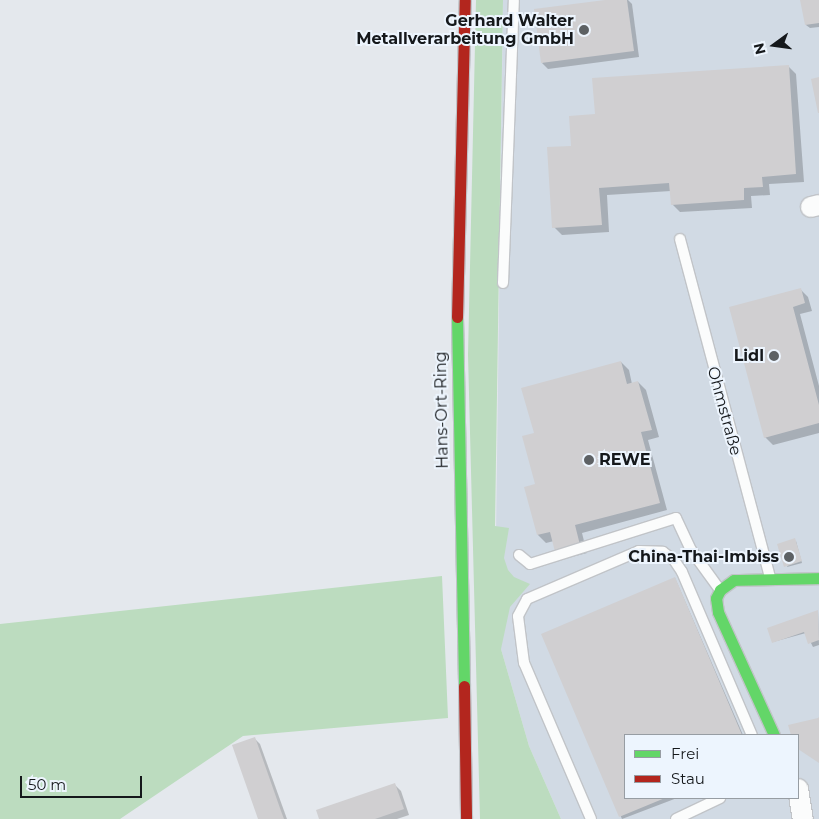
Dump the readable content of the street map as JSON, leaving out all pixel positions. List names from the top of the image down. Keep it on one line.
{"streets":{"main road":["Hans-Ort-Ring"],"lane":["Ohmstraße"]},"places":["Gerhard Walter Metallverarbeitung GmbH","Lidl","REWE","China-Thai-Imbiss"],"legend":["Frei","Stau"],"scale_bar":"50 m","north":"left"}
